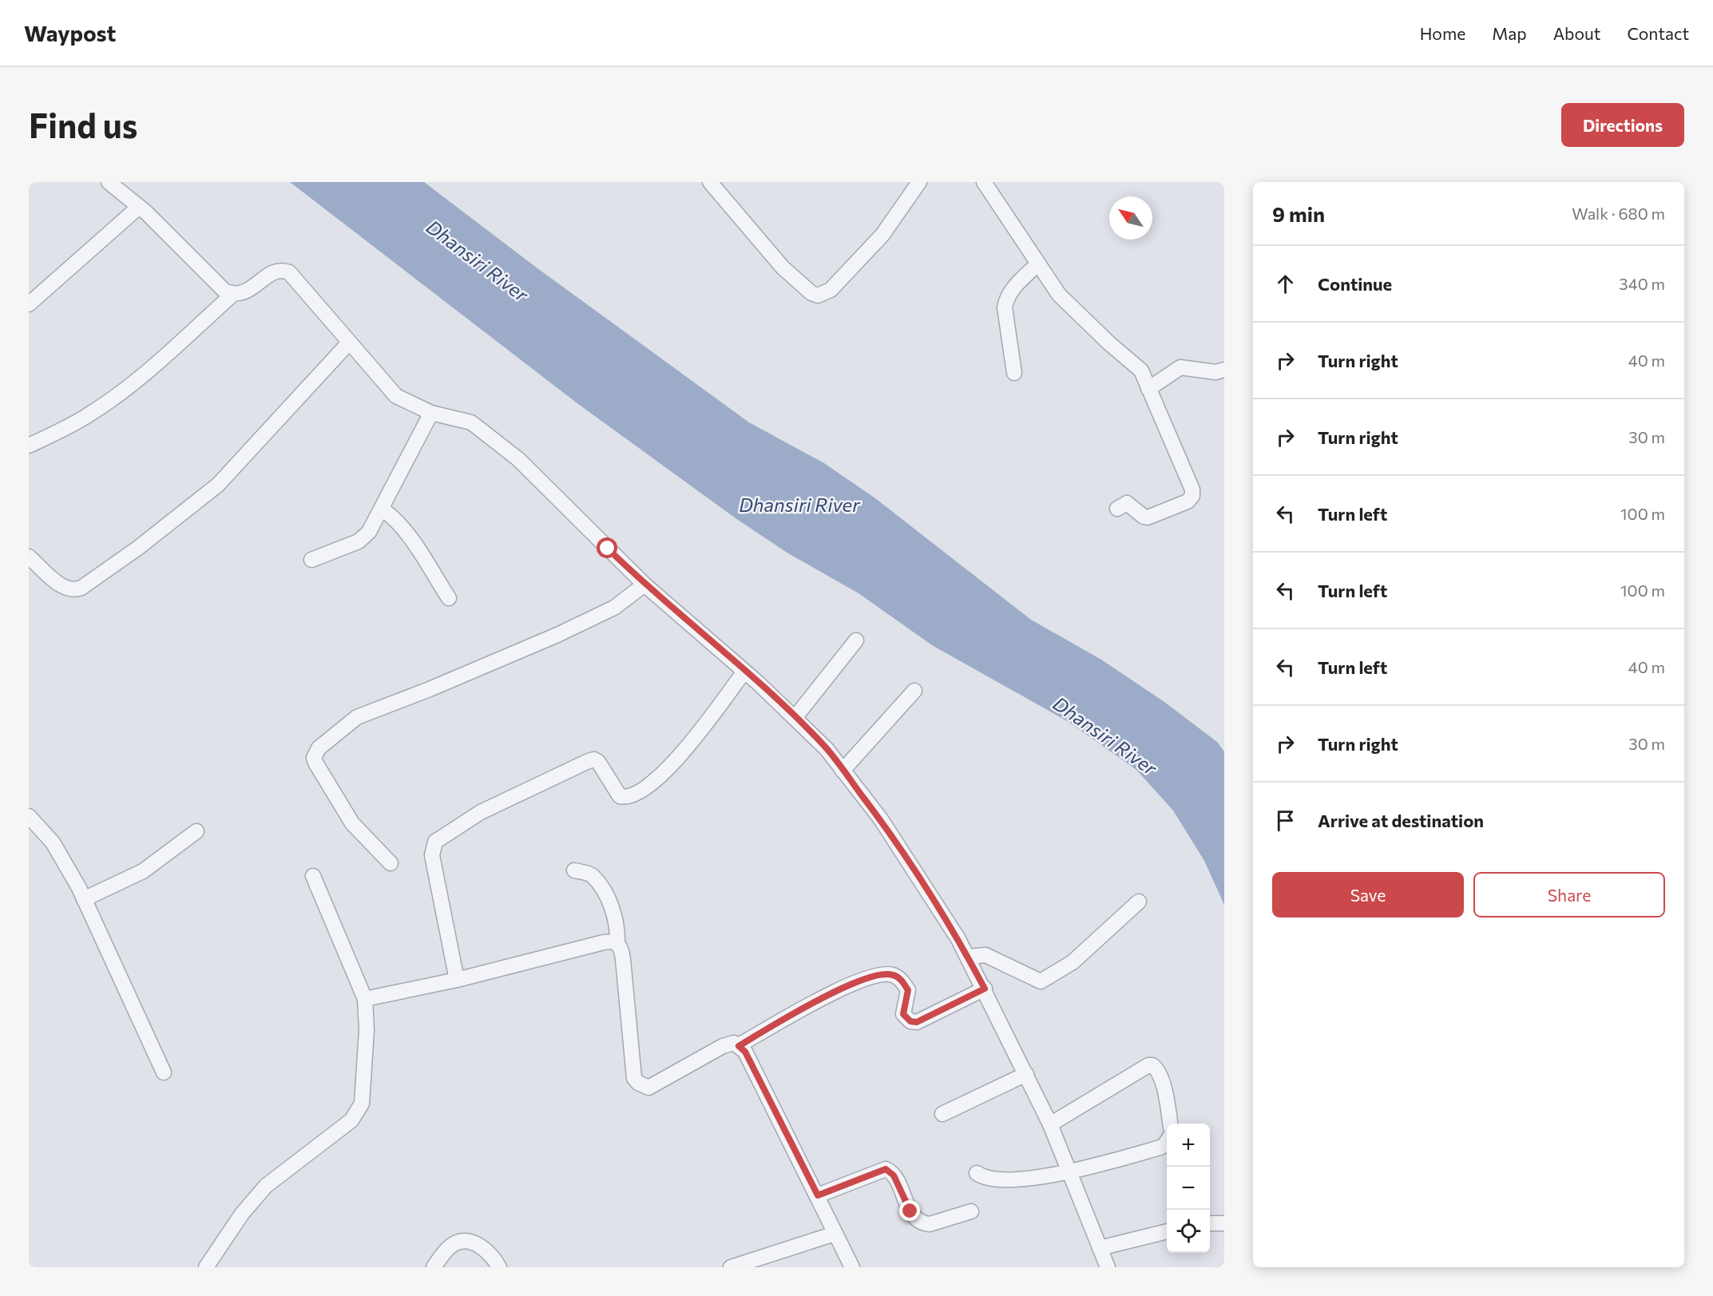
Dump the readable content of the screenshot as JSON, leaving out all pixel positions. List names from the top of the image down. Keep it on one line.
{"water":["Dhansiri River"],"north":"top left","page":{"header":"Waypost","nav":["Home","Map","About","Contact"],"buttons":["Directions",["Save","Share"]],"title":"Find us","heading":["9 min","Walk · 680 m"],"list":[["Continue","340 m"],["Turn right","40 m"],["Turn right","30 m"],["Turn left","100 m"],["Turn left","100 m"],["Turn left","40 m"],["Turn right","30 m"],"Arrive at destination"],"map_buttons":["+","−"]}}
